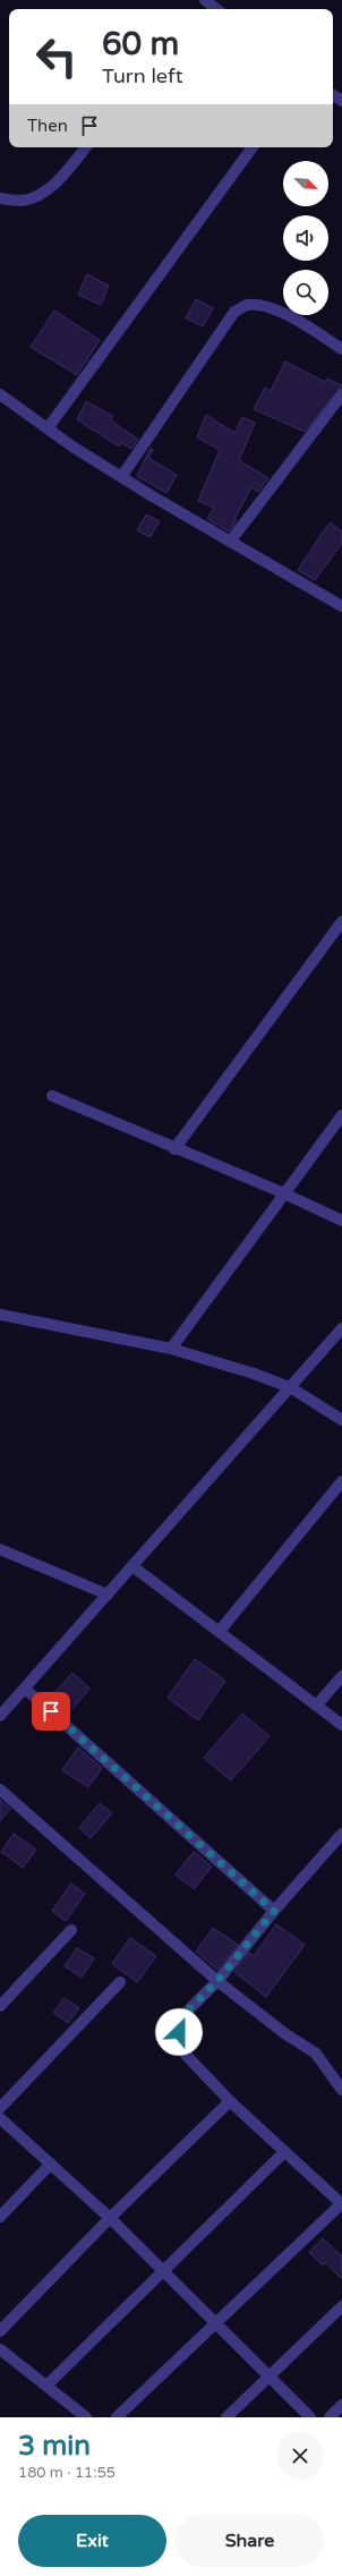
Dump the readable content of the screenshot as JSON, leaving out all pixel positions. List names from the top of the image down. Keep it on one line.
{"north":"bottom right","page":{"turn":["60 m","Turn left"],"then":"Then","heading":["3 min","180 m · 11:55"],"buttons":["Exit","Share"]}}
